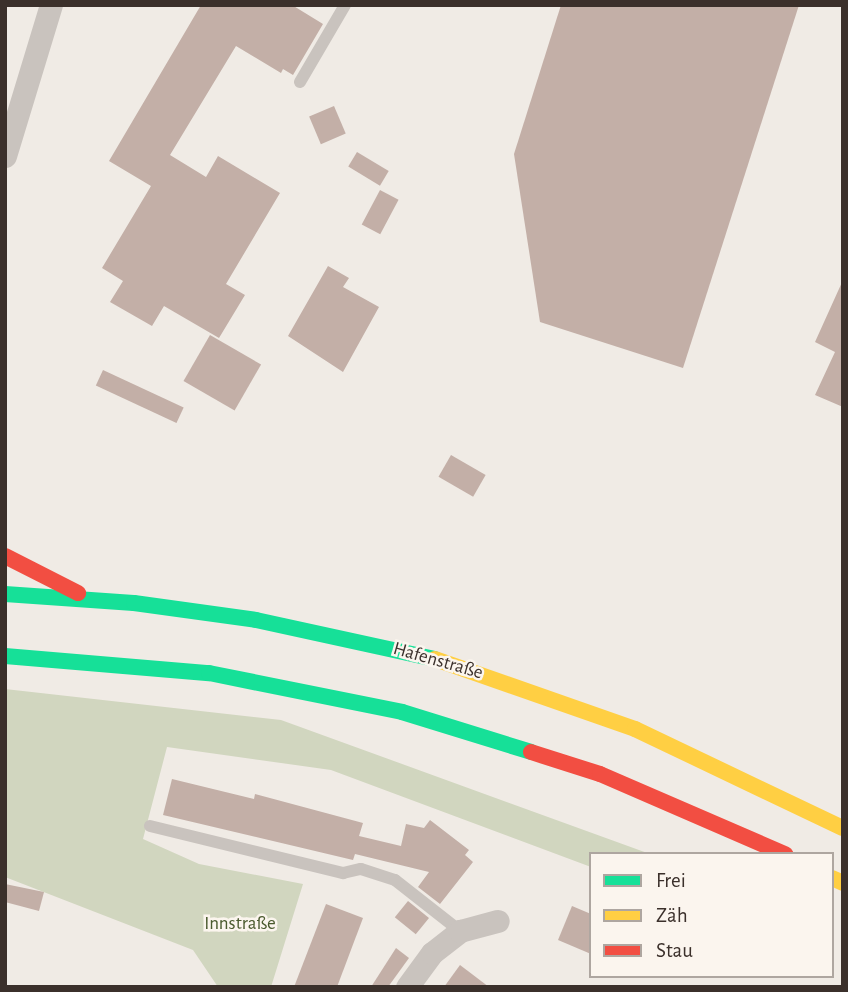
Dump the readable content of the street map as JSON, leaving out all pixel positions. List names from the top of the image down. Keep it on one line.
{"streets":{"main road":["Hafenstraße"]},"parks":["Innstraße"],"legend":["Frei","Zäh","Stau"]}
